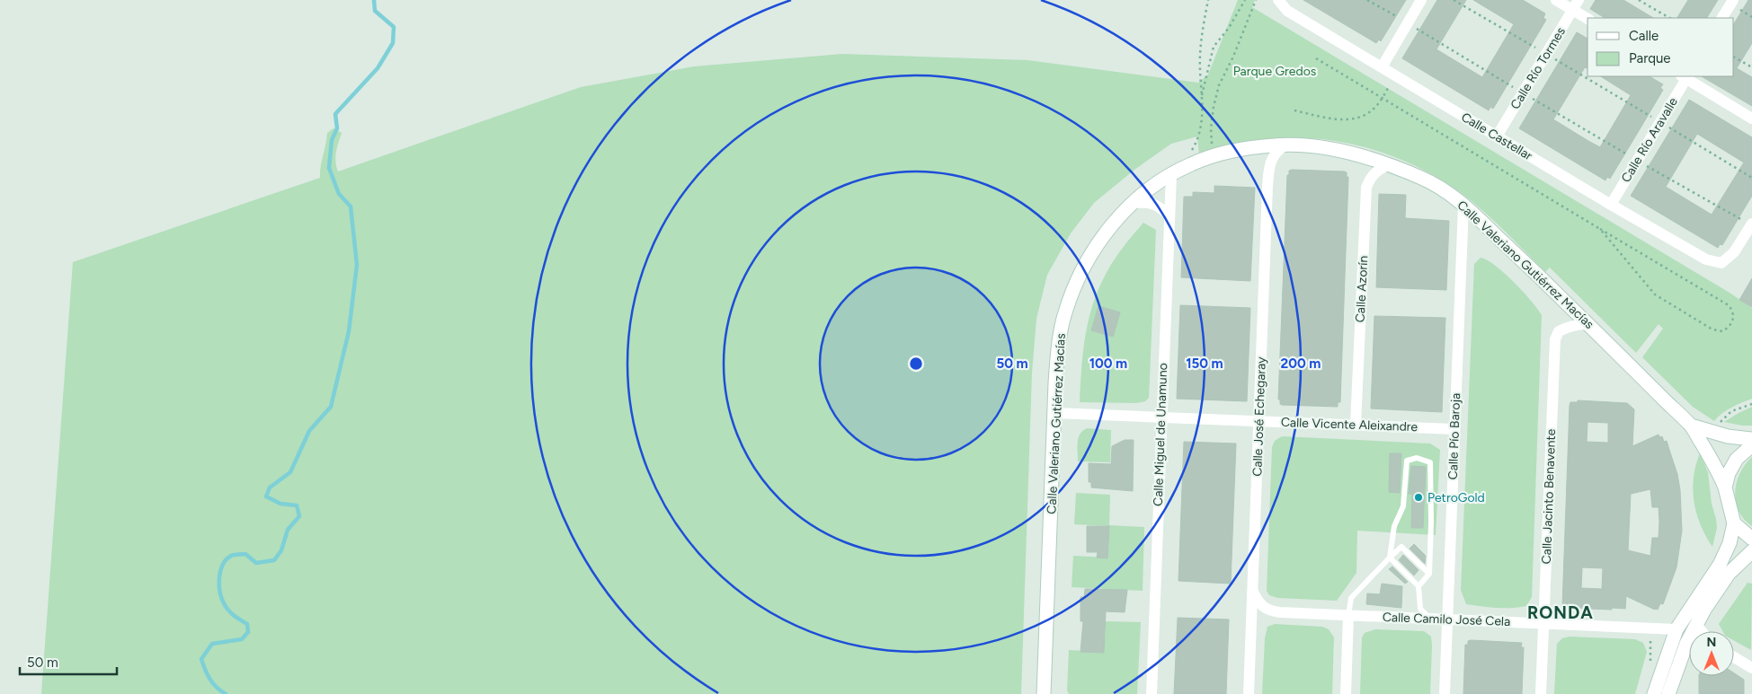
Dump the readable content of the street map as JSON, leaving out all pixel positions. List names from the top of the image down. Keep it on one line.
{"streets":{"main road":["Calle Valeriano Gutiérrez Macías"],"street":["Calle Río Tormes","Calle Castellar","Calle Río Aravalle","Calle Azorín","Calle José Echegaray","Calle Vicente Aleixandre","Calle Miguel de Unamuno","Calle Pío Baroja","Calle Jacinto Benavente","Calle Camilo José Cela"]},"crossings":[["Calle Río Tormes","Calle Castellar"],["Calle Castellar","Calle Río Aravalle"],["Calle Valeriano Gutiérrez Macías","Calle Azorín"],["Calle Valeriano Gutiérrez Macías","Calle José Echegaray"],["Calle Valeriano Gutiérrez Macías","Calle Vicente Aleixandre"],["Calle Valeriano Gutiérrez Macías","Calle Miguel de Unamuno"],["Calle Valeriano Gutiérrez Macías","Calle Pío Baroja"],["Calle Valeriano Gutiérrez Macías","Calle Jacinto Benavente"],["Calle Azorín","Calle Vicente Aleixandre"],["Calle José Echegaray","Calle Vicente Aleixandre"],["Calle José Echegaray","Calle Camilo José Cela"],["Calle Vicente Aleixandre","Calle Miguel de Unamuno"],["Calle Vicente Aleixandre","Calle Pío Baroja"],["Calle Pío Baroja","Calle Camilo José Cela"],["Calle Jacinto Benavente","Calle Camilo José Cela"]],"districts":["RONDA"],"parks":["Parque Gredos"],"places":["PetroGold"],"legend":["Calle","Parque"],"scale_bar":"50 m","north":"top","rings":["50 m","100 m","150 m","200 m"]}
